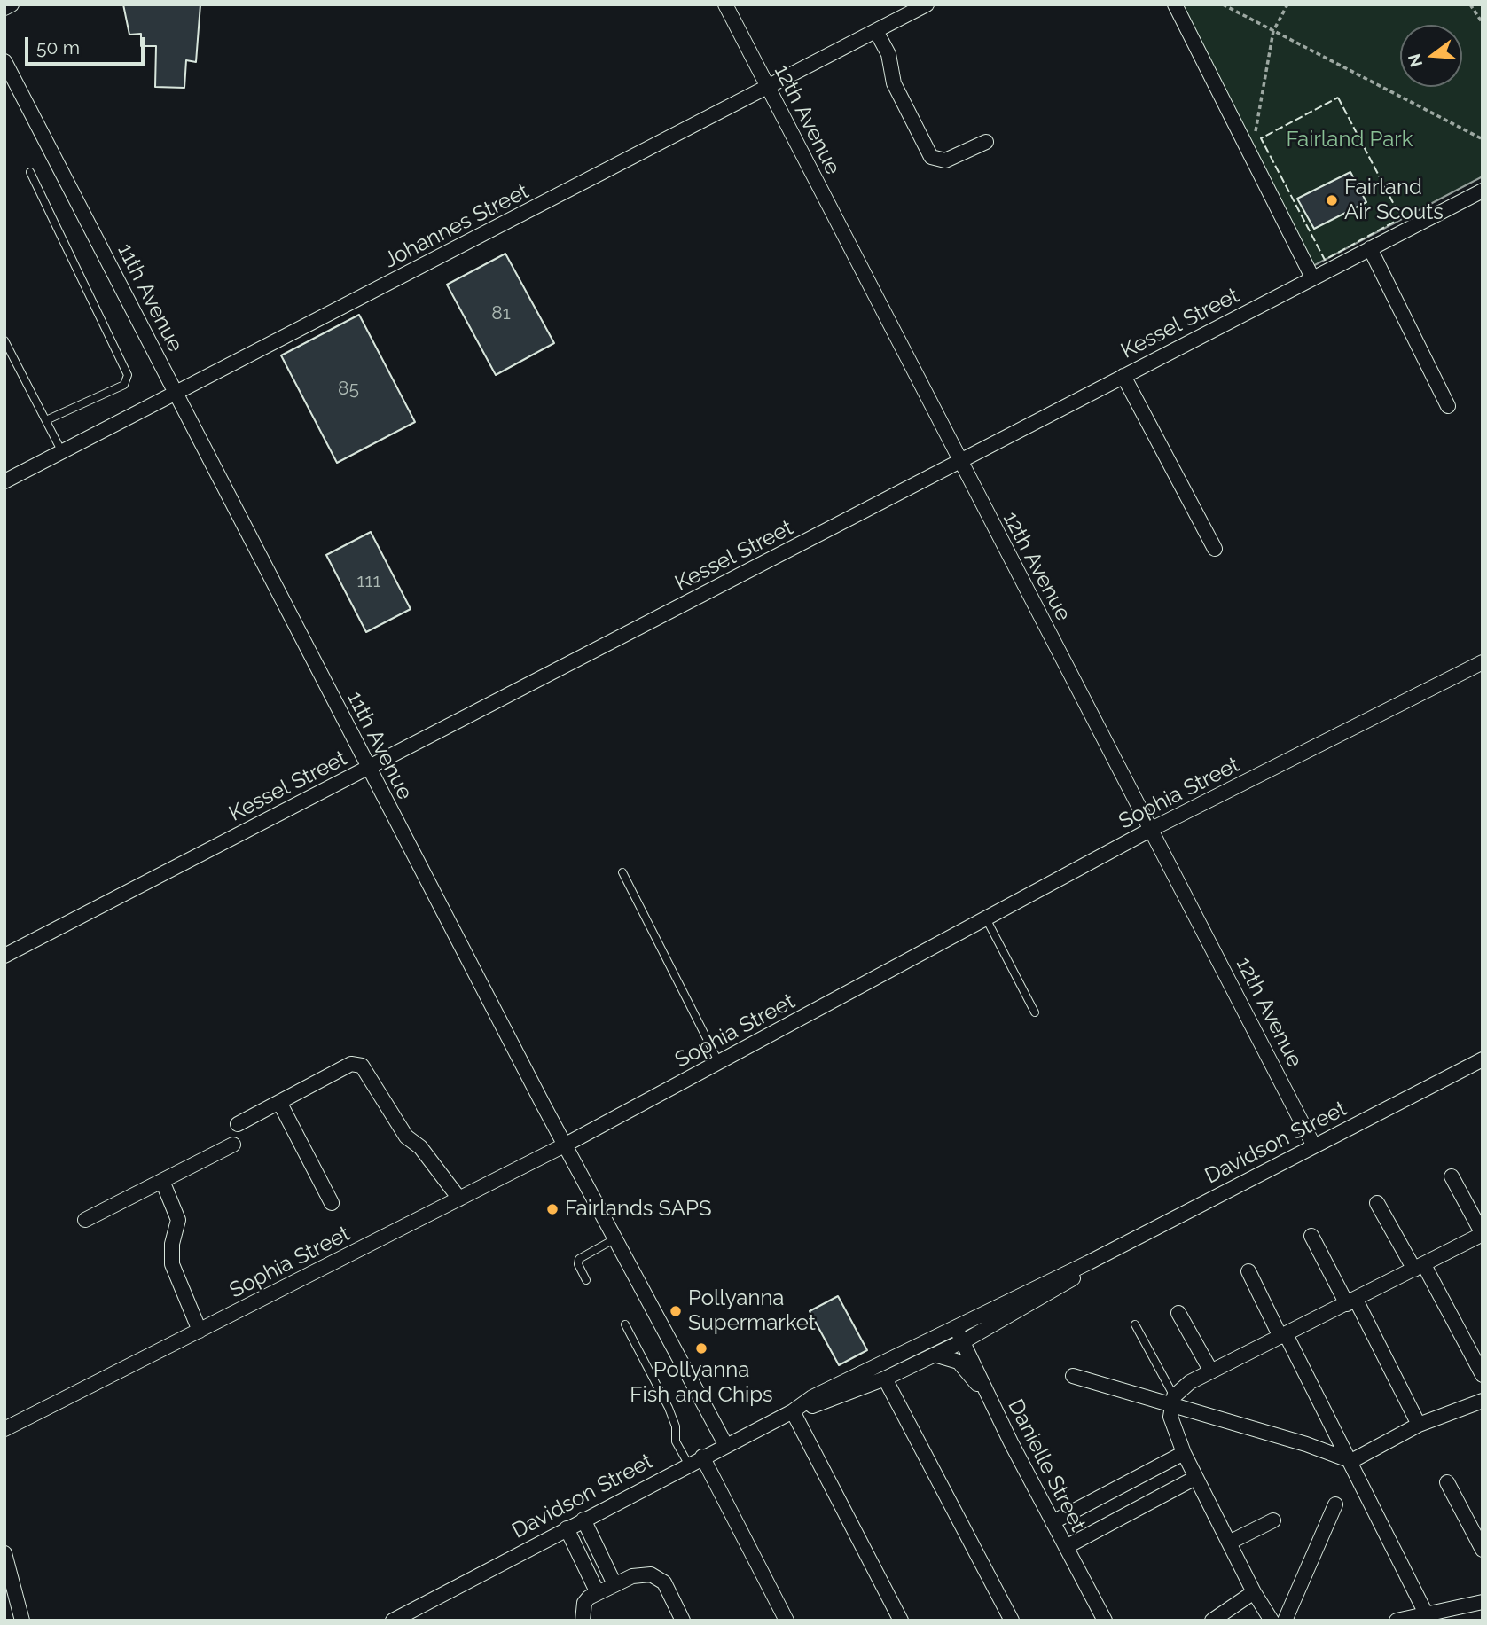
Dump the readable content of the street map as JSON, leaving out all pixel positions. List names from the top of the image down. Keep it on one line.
{"streets":{"street":["12th Avenue","Johannes Street","11th Avenue","Kessel Street","Sophia Street","Davidson Street","Danielle Street"]},"crossings":[["12th Avenue","Johannes Street"],["12th Avenue","Kessel Street"],["12th Avenue","Sophia Street"],["12th Avenue","Davidson Street"],["Johannes Street","11th Avenue"],["11th Avenue","Kessel Street"],["11th Avenue","Sophia Street"],["11th Avenue","Davidson Street"],["Davidson Street","Danielle Street"]],"parks":["Fairland Park"],"places":["Fairland Air Scouts","Fairlands SAPS","Pollyanna Supermarket","Pollyanna Fish and Chips"],"house_numbers":["81","85","111"],"scale_bar":"50 m","north":"left"}
